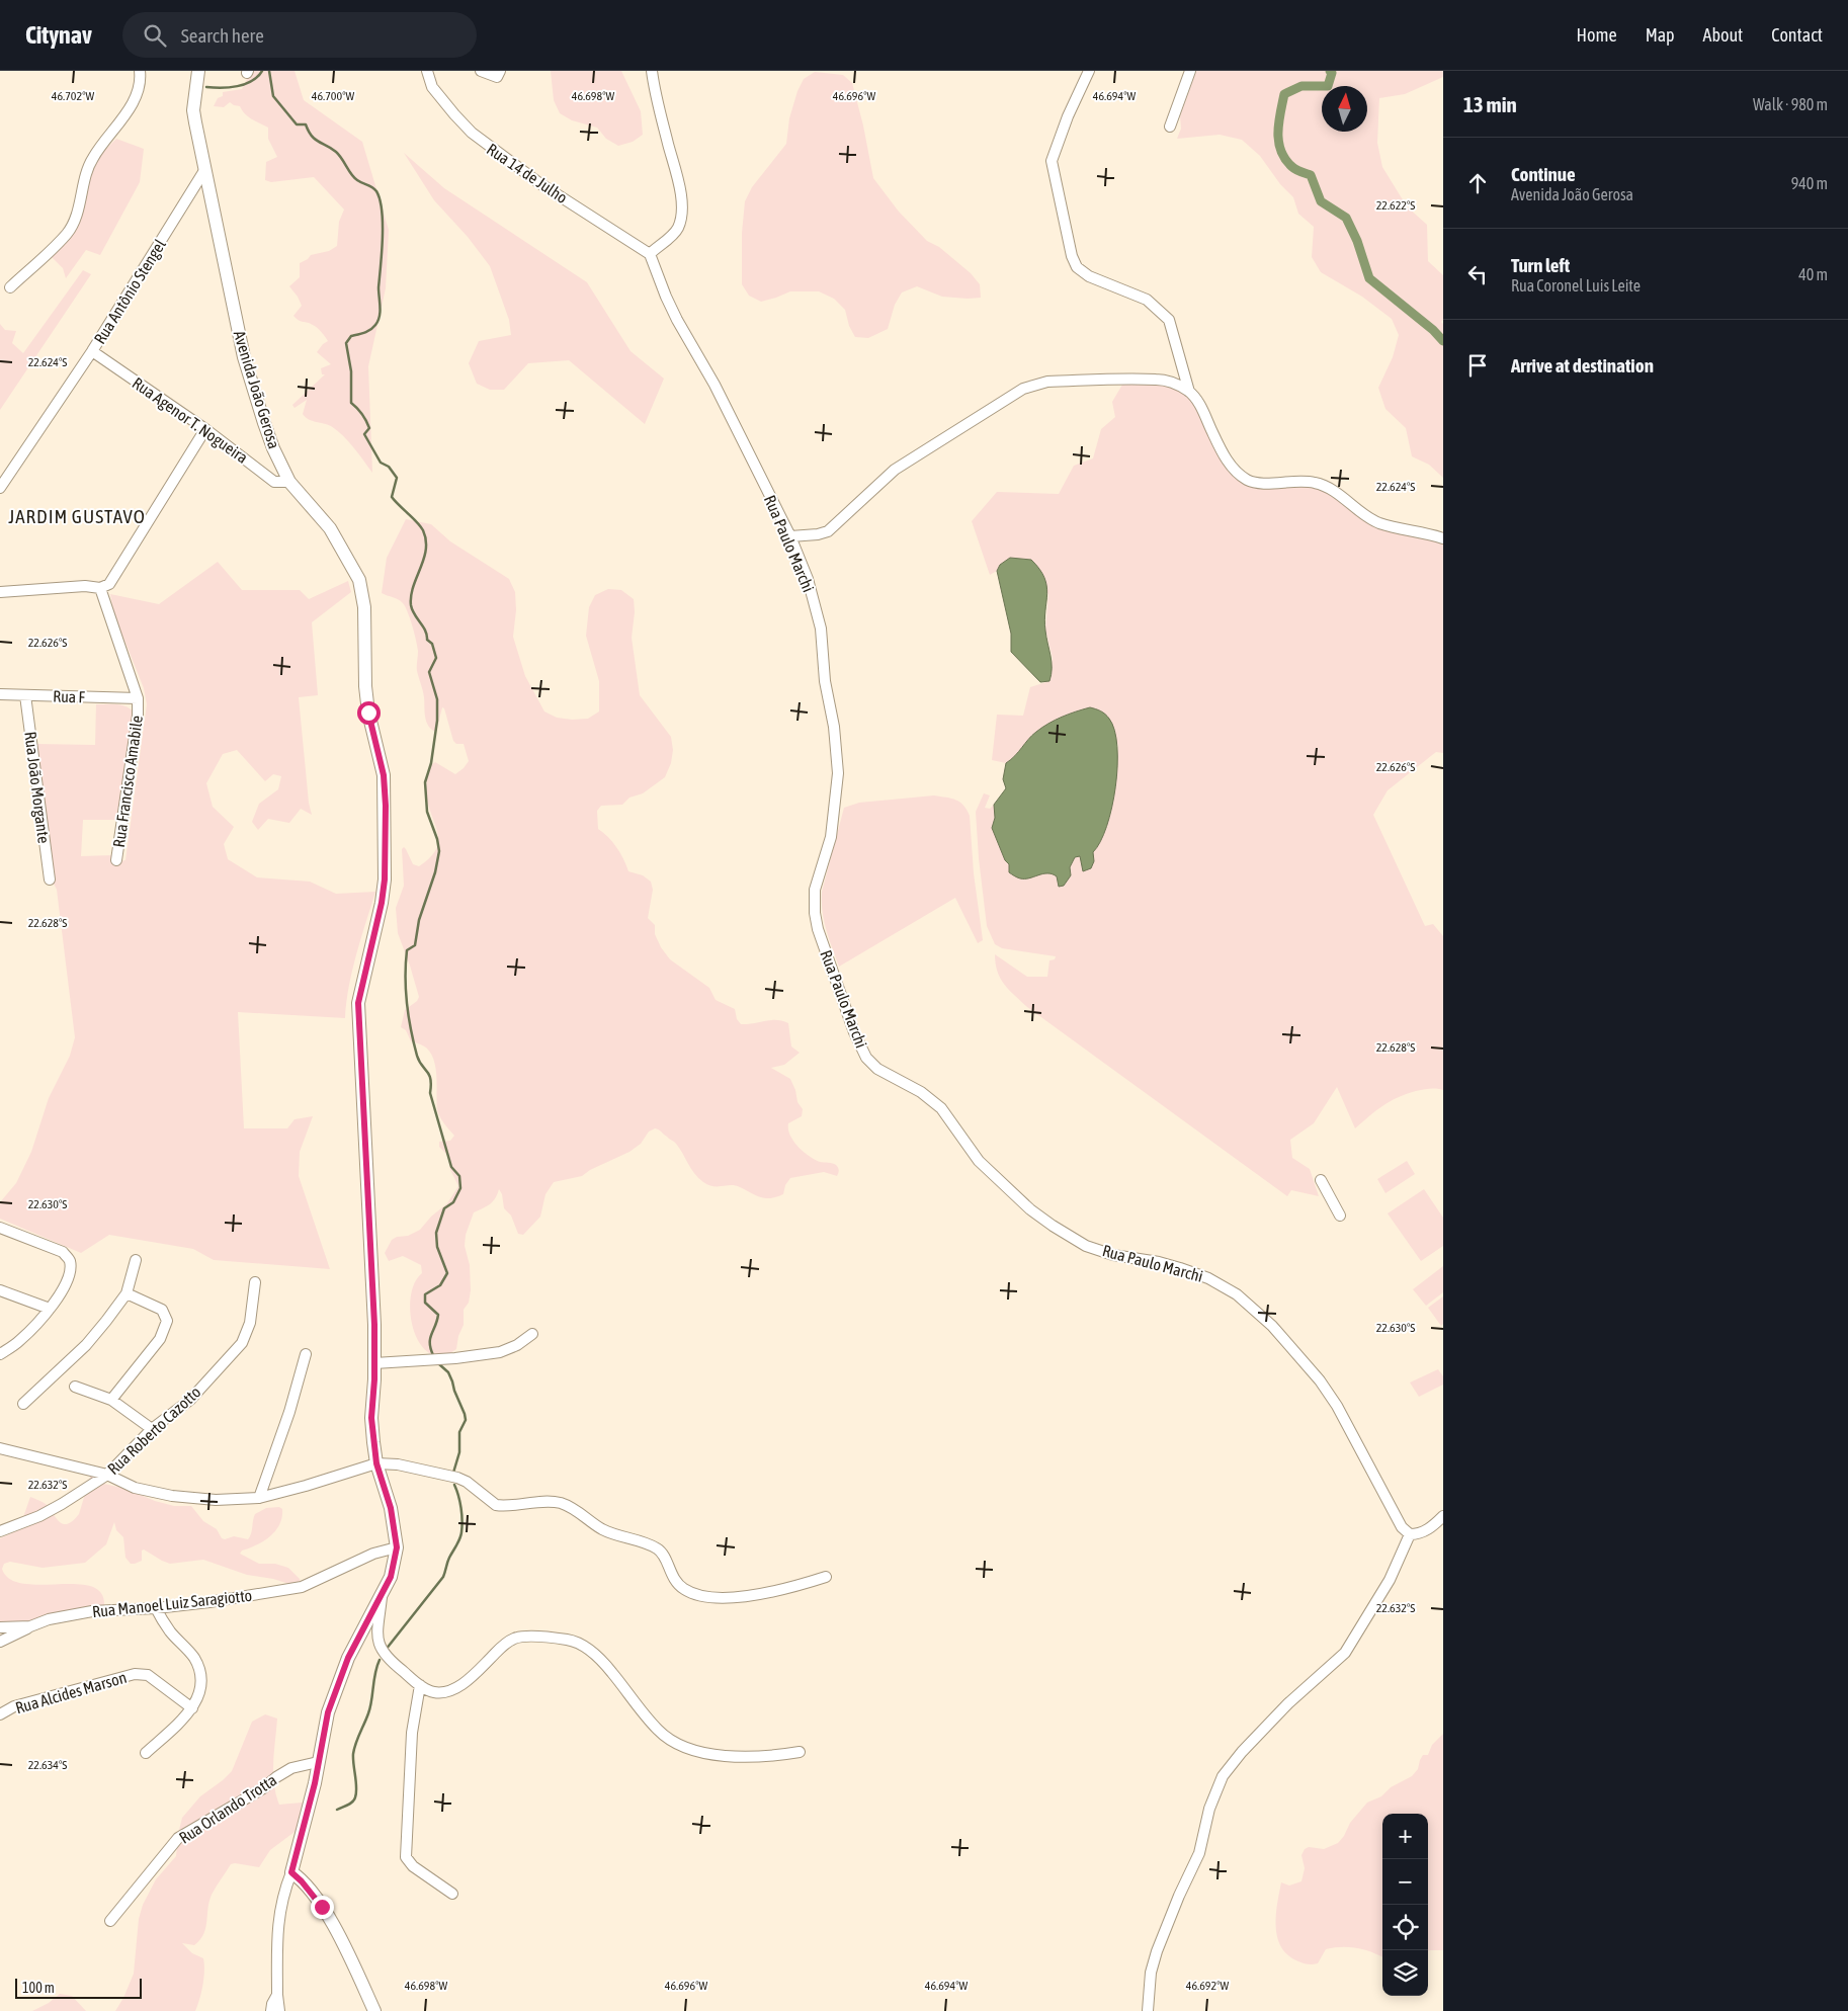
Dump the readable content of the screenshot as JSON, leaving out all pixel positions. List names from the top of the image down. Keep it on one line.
{"streets":{"main road":["Avenida João Gerosa"],"street":["Rua 14 de Julho","Rua Antônio Stengel","Rua Agenor T. Nogueira","Rua Paulo Marchi","Rua F","Rua Francisco Amabile","Rua João Morgante","Rua Roberto Cazotto","Rua Manoel Luiz Saragiotto","Rua Alcides Marson","Rua Orlando Trotta"]},"crossings":[["Rua 14 de Julho","Rua Paulo Marchi"],["Rua Antônio Stengel","Avenida João Gerosa"],["Rua Antônio Stengel","Rua Agenor T. Nogueira"],["Avenida João Gerosa","Rua Agenor T. Nogueira"],["Avenida João Gerosa","Rua Manoel Luiz Saragiotto"],["Avenida João Gerosa","Rua Orlando Trotta"],["Rua F","Rua Francisco Amabile"],["Rua F","Rua João Morgante"]],"districts":["JARDIM GUSTAVO"],"scale_bar":"100 m","north":"top","page":{"header":"Citynav","search":"Search here","nav":["Home","Map","About","Contact"],"heading":["13 min","Walk · 980 m"],"list":[["Continue","Avenida João Gerosa","940 m"],["Turn left","Rua Coronel Luis Leite","40 m"],"Arrive at destination"],"map_buttons":["+","−"],"scale":"100 m"},"coordinates":["46.702°W","46.700°W","46.698°W","46.696°W","46.694°W","22.622°S","22.624°S","22.626°S","22.628°S","22.630°S","22.632°S","22.634°S","46.692°W"]}
